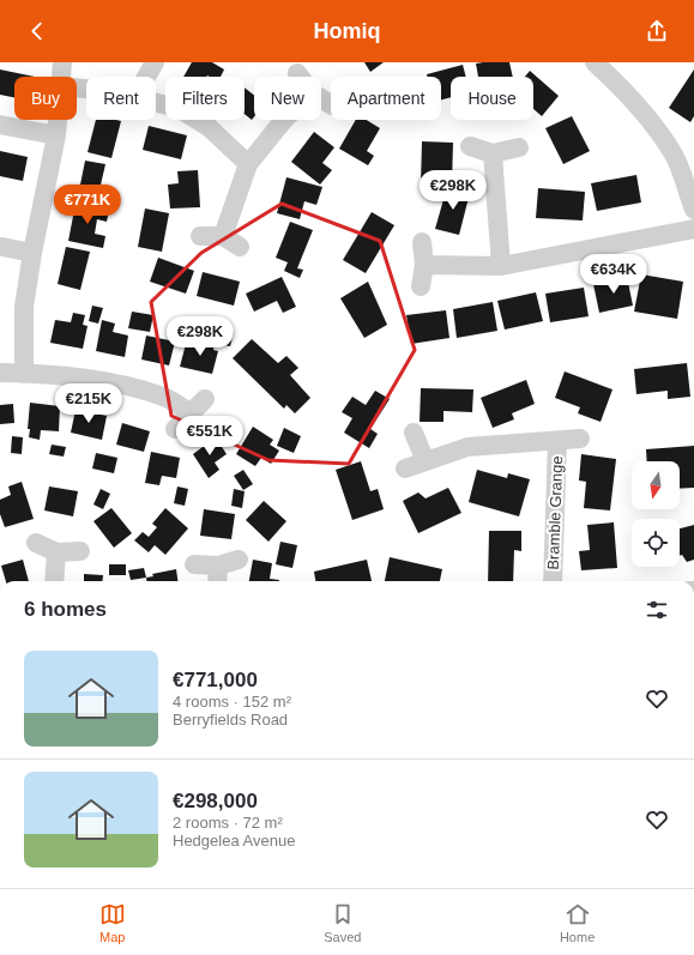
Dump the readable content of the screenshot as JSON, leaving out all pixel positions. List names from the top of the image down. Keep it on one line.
{"streets":{"street":["Bramble Grange"]},"north":"bottom","page":{"header":"Homiq","chip":["Buy","Rent","Filters","New","Apartment","House"],"price":["€298K","€771K","€634K","€298K","€215K","€551K"],"heading":"6 homes","list":[{"name":"€771,000","note":"4 rooms · 152 m² · Berryfields Road"},{"name":"€298,000","note":"2 rooms · 72 m² · Hedgelea Avenue"}],"tabs":["Map","Saved","Home"]}}
